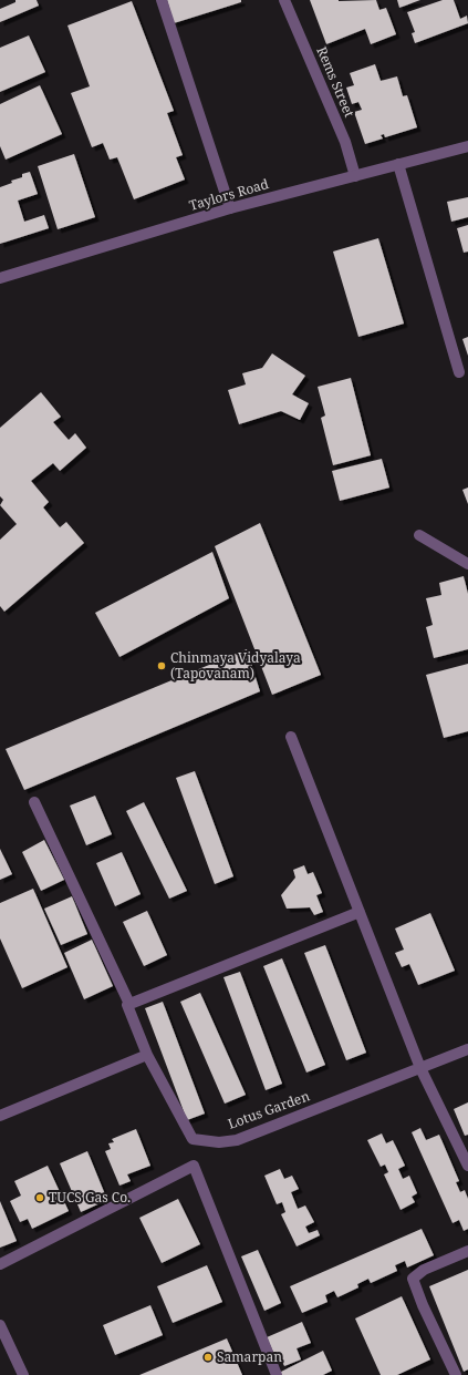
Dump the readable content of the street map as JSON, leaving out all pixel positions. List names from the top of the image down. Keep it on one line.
{"streets":{"street":["Rems Street","Taylors Road","Lotus Garden"]},"crossings":[["Rems Street","Taylors Road"]],"places":["Chinmaya Vidyalaya (Tapovanam)","TUCS Gas Co.","Samarpan"]}
